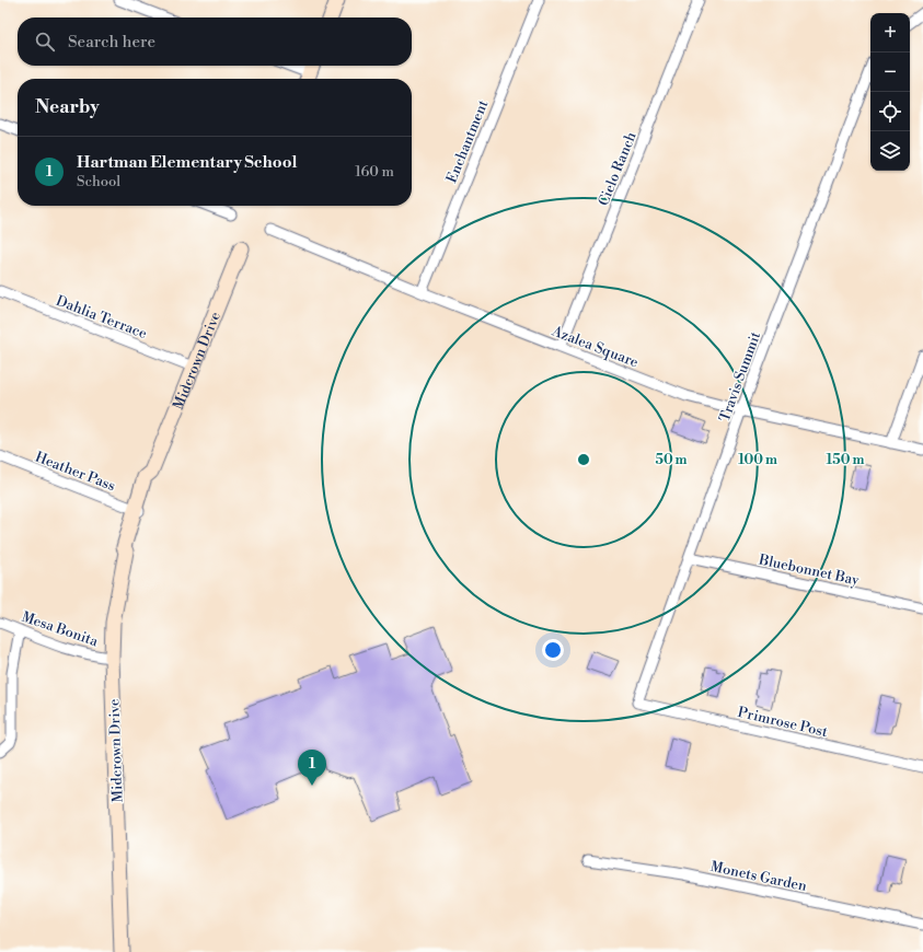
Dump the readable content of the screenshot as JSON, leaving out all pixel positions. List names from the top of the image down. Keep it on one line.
{"streets":{"street":["Enchantment","Cielo Ranch","Dahlia Terrace","Azalea Square","Midcrown Drive","Travis Summit","Heather Pass","Bluebonnet Bay","Mesa Bonita","Primrose Post","Monets Garden"]},"crossings":[["Enchantment","Azalea Square"],["Cielo Ranch","Azalea Square"],["Dahlia Terrace","Midcrown Drive"],["Azalea Square","Travis Summit"],["Midcrown Drive","Heather Pass"],["Midcrown Drive","Mesa Bonita"],["Travis Summit","Bluebonnet Bay"],["Travis Summit","Primrose Post"]],"page":{"map_buttons":["+","−"],"search":"Search here","heading":"Nearby","list":[{"mark":"1","name":"Hartman Elementary School","note":"School","value":"160 m"}],"pins":"1"},"rings":["50 m","100 m","150 m"]}
